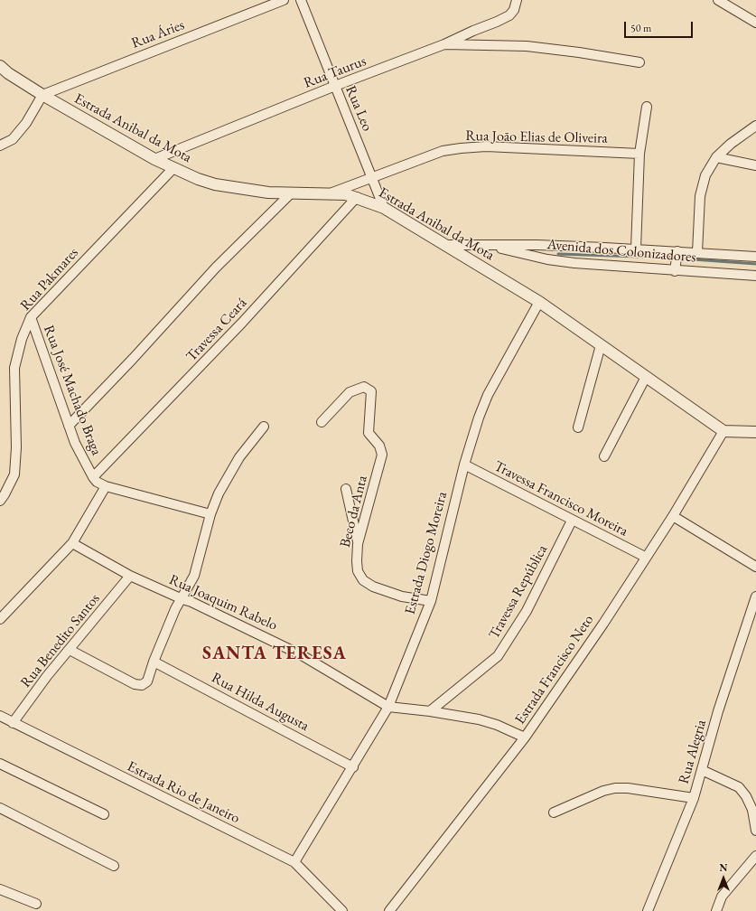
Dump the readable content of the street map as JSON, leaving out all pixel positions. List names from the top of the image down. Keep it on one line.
{"streets":{"street":["Rua Áries","Rua Taurus","Rua Leo","Estrada Anibal da Mota","Rua Joāo Elias de Oliveira","Avenida dos Colonizadores","Rua Pakmares","Travessa Ceará","Rua José Machado Braga","Travessa Francisco Moreira","Beco da Anta","Estrada Diogo Moreira","Travessa República","Rua Joaquim Rabelo","Rua Benedito Santos","Estrada Francisco Neto","Rua Hilda Augusta","Rua Alegria","Estrada Rio de Janeiro"]},"crossings":[["Rua Áries","Estrada Anibal da Mota"],["Rua Taurus","Rua Leo"],["Rua Taurus","Estrada Anibal da Mota"],["Rua Leo","Estrada Anibal da Mota"],["Rua Leo","Rua Joāo Elias de Oliveira"],["Estrada Anibal da Mota","Rua Joāo Elias de Oliveira"],["Estrada Anibal da Mota","Avenida dos Colonizadores"],["Estrada Anibal da Mota","Rua Pakmares"],["Estrada Anibal da Mota","Travessa Ceará"],["Estrada Anibal da Mota","Estrada Diogo Moreira"],["Estrada Anibal da Mota","Estrada Francisco Neto"],["Rua Pakmares","Rua José Machado Braga"],["Travessa Ceará","Rua José Machado Braga"],["Travessa Francisco Moreira","Estrada Diogo Moreira"],["Travessa Francisco Moreira","Travessa República"],["Travessa Francisco Moreira","Estrada Francisco Neto"],["Beco da Anta","Estrada Diogo Moreira"],["Estrada Diogo Moreira","Rua Joaquim Rabelo"],["Estrada Diogo Moreira","Rua Hilda Augusta"],["Estrada Diogo Moreira","Estrada Rio de Janeiro"],["Travessa República","Rua Joaquim Rabelo"],["Rua Joaquim Rabelo","Rua Benedito Santos"],["Rua Joaquim Rabelo","Estrada Francisco Neto"],["Rua Benedito Santos","Estrada Rio de Janeiro"]],"districts":["SANTA TERESA"],"scale_bar":"50 m","north":"top"}
